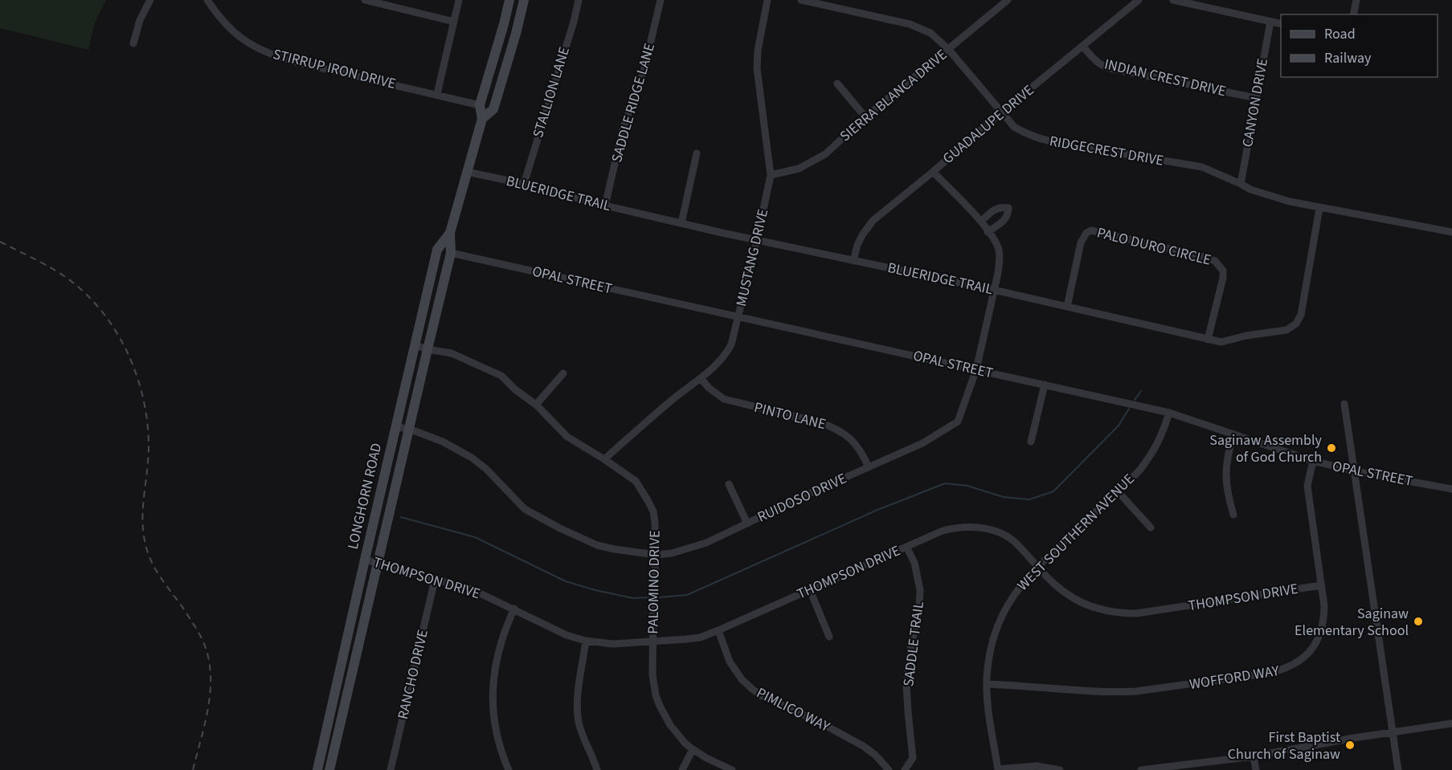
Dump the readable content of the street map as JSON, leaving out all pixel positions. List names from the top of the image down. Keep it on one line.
{"streets":{"main road":["LONGHORN ROAD"],"street":["STIRRUP IRON DRIVE","INDIAN CREST DRIVE","STALLION LANE","SIERRA BLANCA DRIVE","SADDLE RIDGE LANE","CANYON DRIVE","GUADALUPE DRIVE","RIDGECREST DRIVE","BLUERIDGE TRAIL","PALO DURO CIRCLE","MUSTANG DRIVE","OPAL STREET","PINTO LANE","RUIDOSO DRIVE","WEST SOUTHERN AVENUE","THOMPSON DRIVE","PALOMINO DRIVE","SADDLE TRAIL","RANCHO DRIVE","WOFFORD WAY","PIMLICO WAY"]},"crossings":[["STIRRUP IRON DRIVE","LONGHORN ROAD"],["INDIAN CREST DRIVE","CANYON DRIVE"],["INDIAN CREST DRIVE","GUADALUPE DRIVE"],["STALLION LANE","BLUERIDGE TRAIL"],["SIERRA BLANCA DRIVE","RIDGECREST DRIVE"],["SIERRA BLANCA DRIVE","MUSTANG DRIVE"],["SADDLE RIDGE LANE","BLUERIDGE TRAIL"],["CANYON DRIVE","RIDGECREST DRIVE"],["GUADALUPE DRIVE","RIDGECREST DRIVE"],["GUADALUPE DRIVE","BLUERIDGE TRAIL"],["GUADALUPE DRIVE","RUIDOSO DRIVE"],["RIDGECREST DRIVE","BLUERIDGE TRAIL"],["BLUERIDGE TRAIL","PALO DURO CIRCLE"],["BLUERIDGE TRAIL","MUSTANG DRIVE"],["BLUERIDGE TRAIL","LONGHORN ROAD"],["BLUERIDGE TRAIL","RUIDOSO DRIVE"],["MUSTANG DRIVE","OPAL STREET"],["MUSTANG DRIVE","PINTO LANE"],["MUSTANG DRIVE","PALOMINO DRIVE"],["OPAL STREET","LONGHORN ROAD"],["OPAL STREET","RUIDOSO DRIVE"],["OPAL STREET","WEST SOUTHERN AVENUE"],["OPAL STREET","WOFFORD WAY"],["PINTO LANE","RUIDOSO DRIVE"],["LONGHORN ROAD","RUIDOSO DRIVE"],["LONGHORN ROAD","THOMPSON DRIVE"],["LONGHORN ROAD","PALOMINO DRIVE"],["RUIDOSO DRIVE","PALOMINO DRIVE"],["WEST SOUTHERN AVENUE","THOMPSON DRIVE"],["WEST SOUTHERN AVENUE","WOFFORD WAY"],["THOMPSON DRIVE","PALOMINO DRIVE"],["THOMPSON DRIVE","SADDLE TRAIL"],["THOMPSON DRIVE","RANCHO DRIVE"],["THOMPSON DRIVE","WOFFORD WAY"],["THOMPSON DRIVE","PIMLICO WAY"]],"places":["Saginaw Assembly of God Church","Saginaw Elementary School","First Baptist Church of Saginaw"],"legend":["Road","Railway"]}
